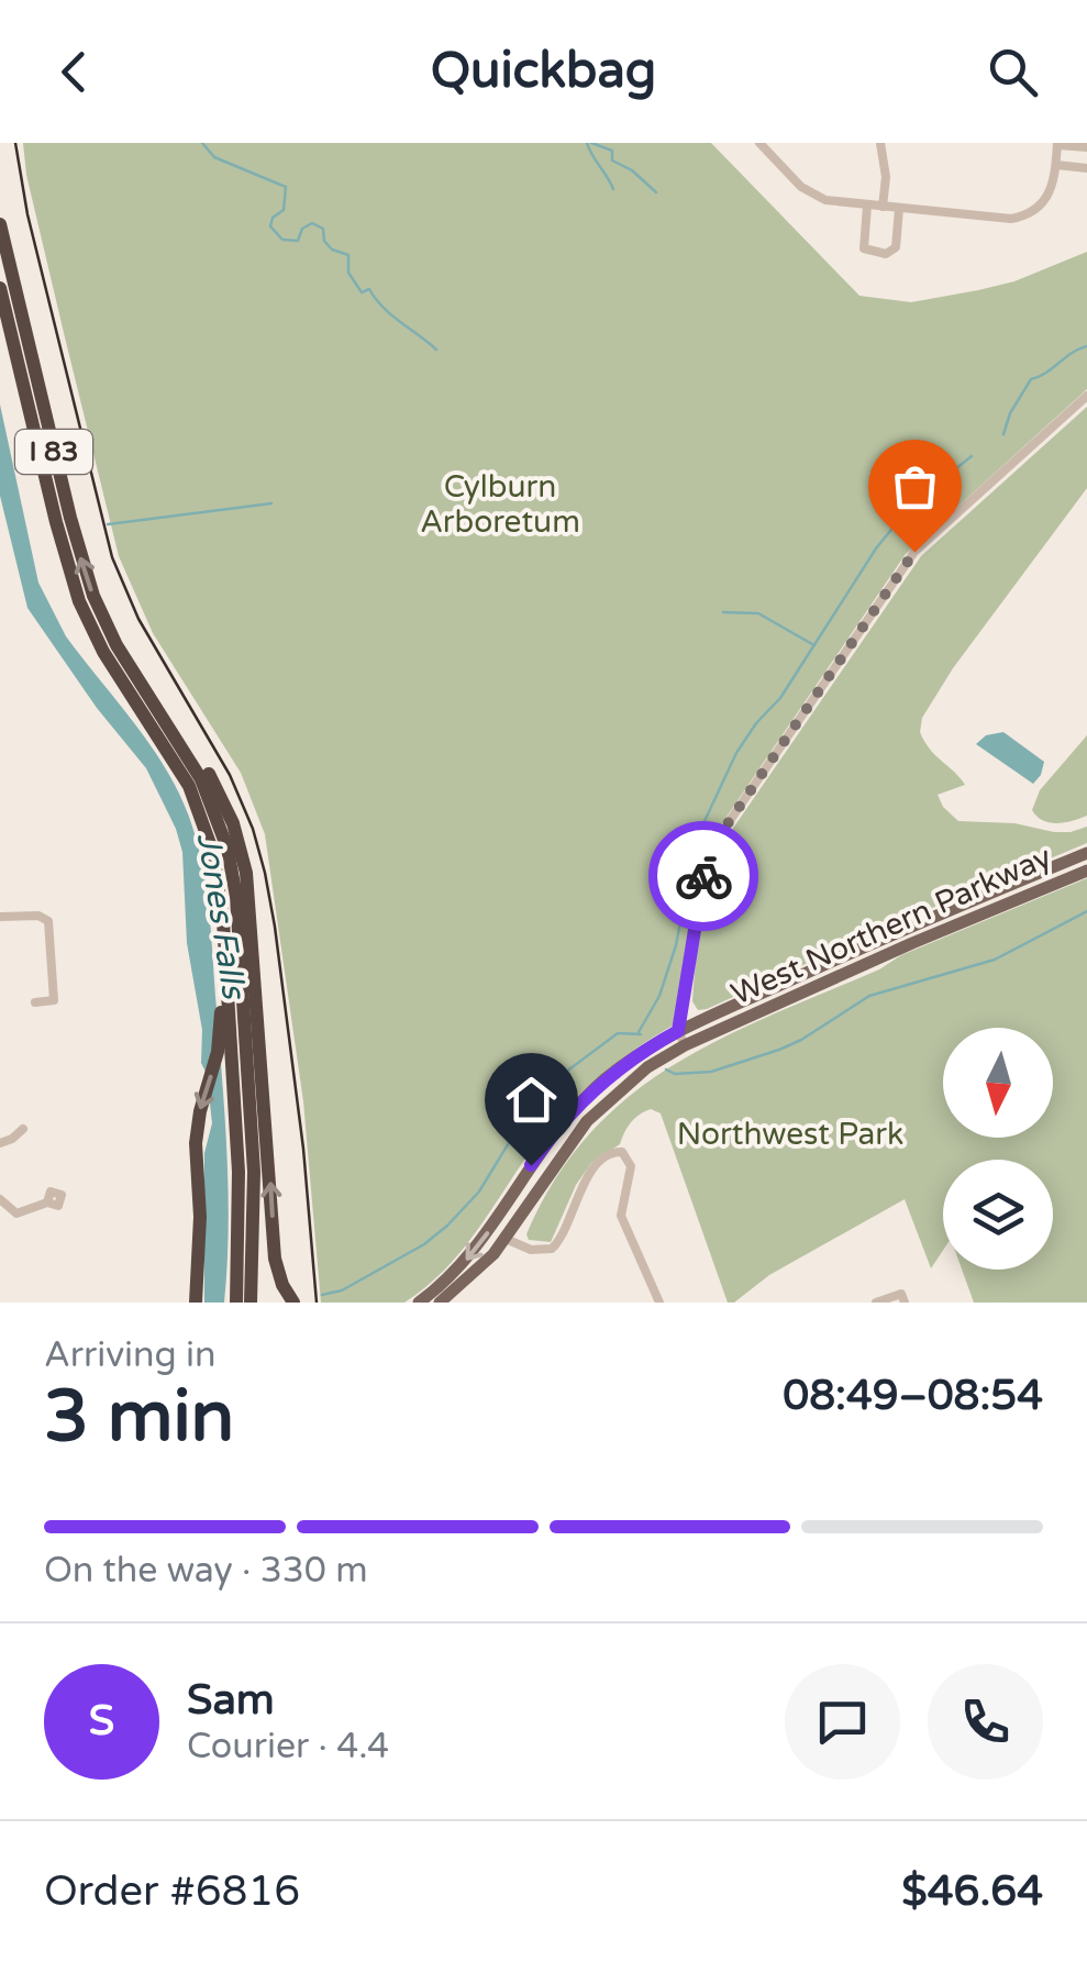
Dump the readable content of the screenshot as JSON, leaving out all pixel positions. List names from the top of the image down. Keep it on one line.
{"streets":{"highway":["I 83"],"main road":["West Northern Parkway"]},"water":["Jones Falls"],"parks":["Cylburn Arboretum","Northwest Park"],"north":"bottom","page":{"header":"Quickbag","heading":["3 min","Arriving in","08:49–08:54"],"panel":["Sam","Courier · 4.4","Order #6816","$46.64"],"bar":"On the way · 330 m","round":"S"}}
